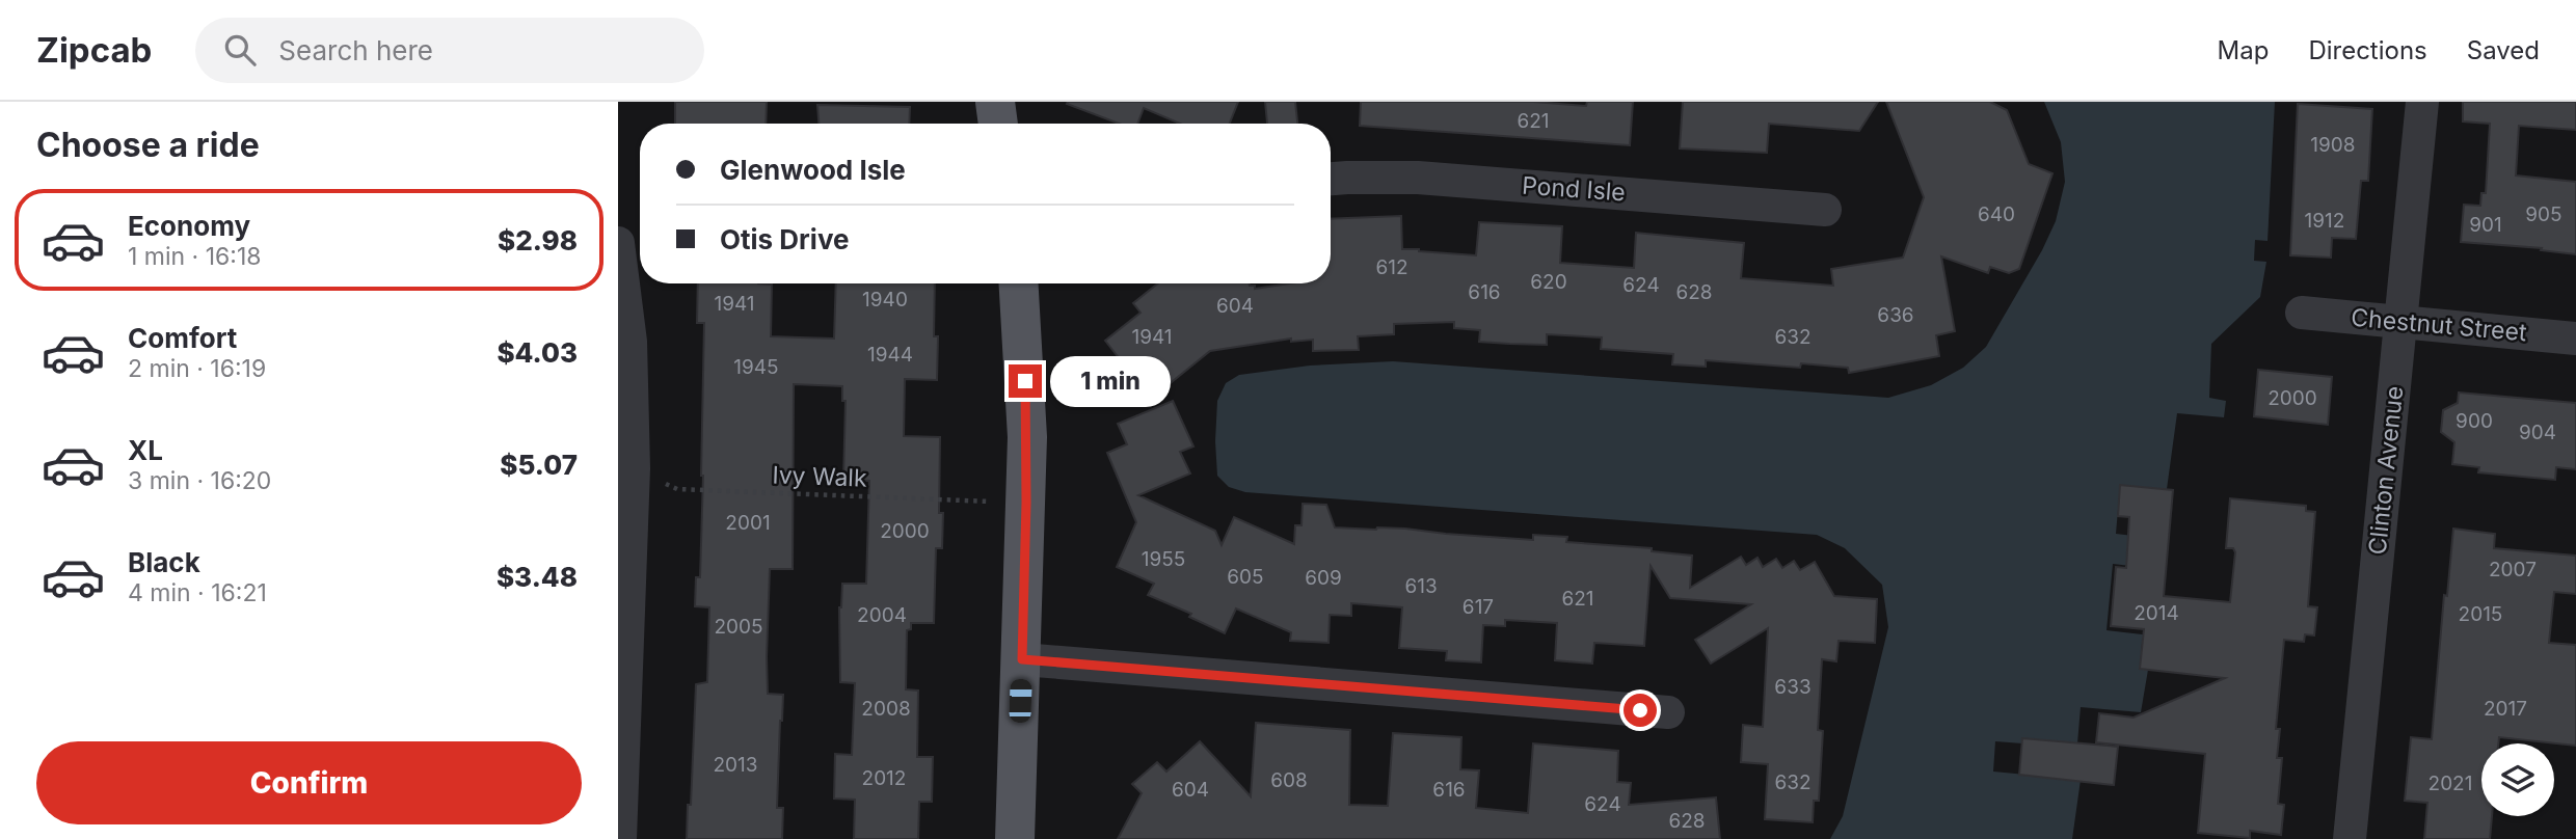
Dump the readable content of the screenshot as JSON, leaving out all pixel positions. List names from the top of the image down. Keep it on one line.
{"streets":{"street":["Pond Isle","Chestnut Street","Clinton Avenue"],"path":["Ivy Walk"]},"crossings":[["Chestnut Street","Clinton Avenue"]],"house_numbers":["621","1908","640","905","1912","901","612","620","624","616","628","1940","1941","604","636","1941","632","1944","1945","2000","900","904","2001","2000","1955","2007","605","609","613","621","617","2014","2015","2004","2005","633","2008","2017","2013","2012","608","632","2021","604","616","624","628"],"page":{"header":"Zipcab","search":"Search here","nav":["Map","Directions","Saved"],"heading":"Choose a ride","banner":["Glenwood Isle","Otis Drive"],"list":[{"name":"Economy","note":"1 min · 16:18","value":"$2.98"},{"name":"Comfort","note":"2 min · 16:19","value":"$4.03"},{"name":"XL","note":"3 min · 16:20","value":"$5.07"},{"name":"Black","note":"4 min · 16:21","value":"$3.48"}],"bubble":"1 min","buttons":"Confirm"}}
